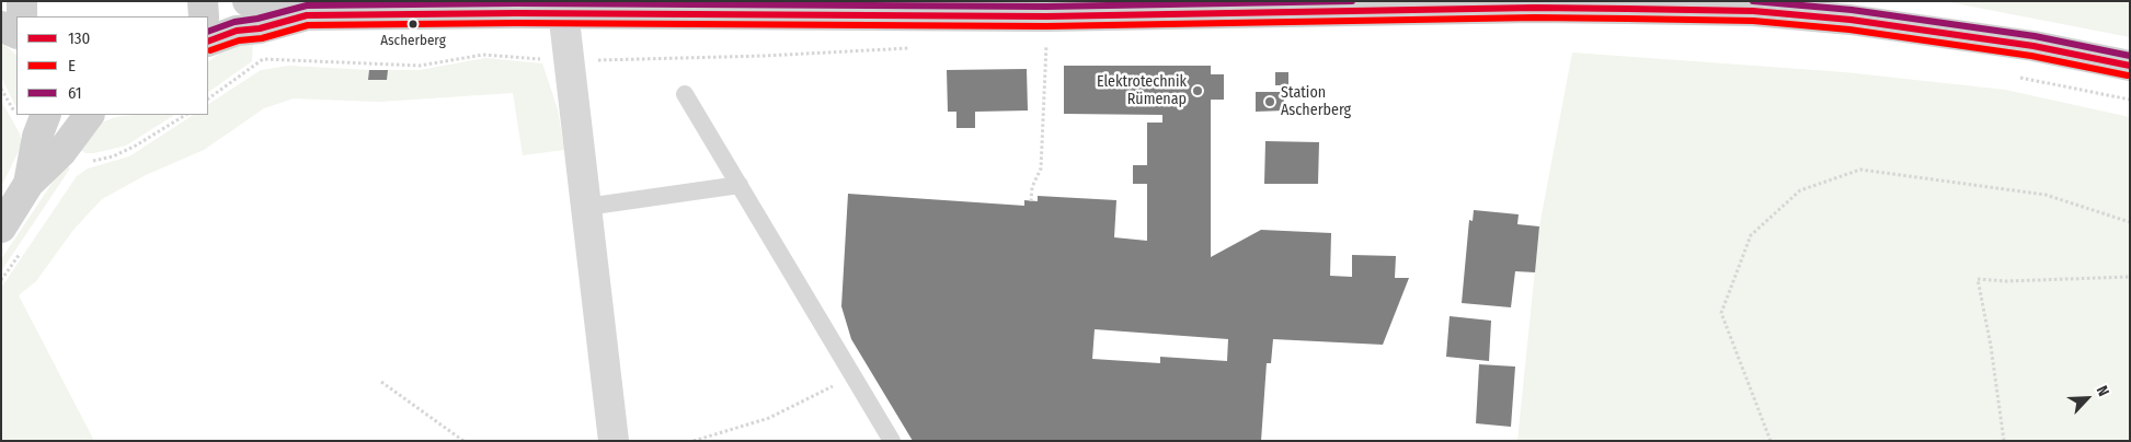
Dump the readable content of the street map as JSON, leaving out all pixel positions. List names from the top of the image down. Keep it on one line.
{"places":["Ascherberg","Elektrotechnik Rümenap","Station Ascherberg"],"lines":["transit line 61","transit line 130","transit line E"],"legend":["130","E","61"],"north":"top right"}
